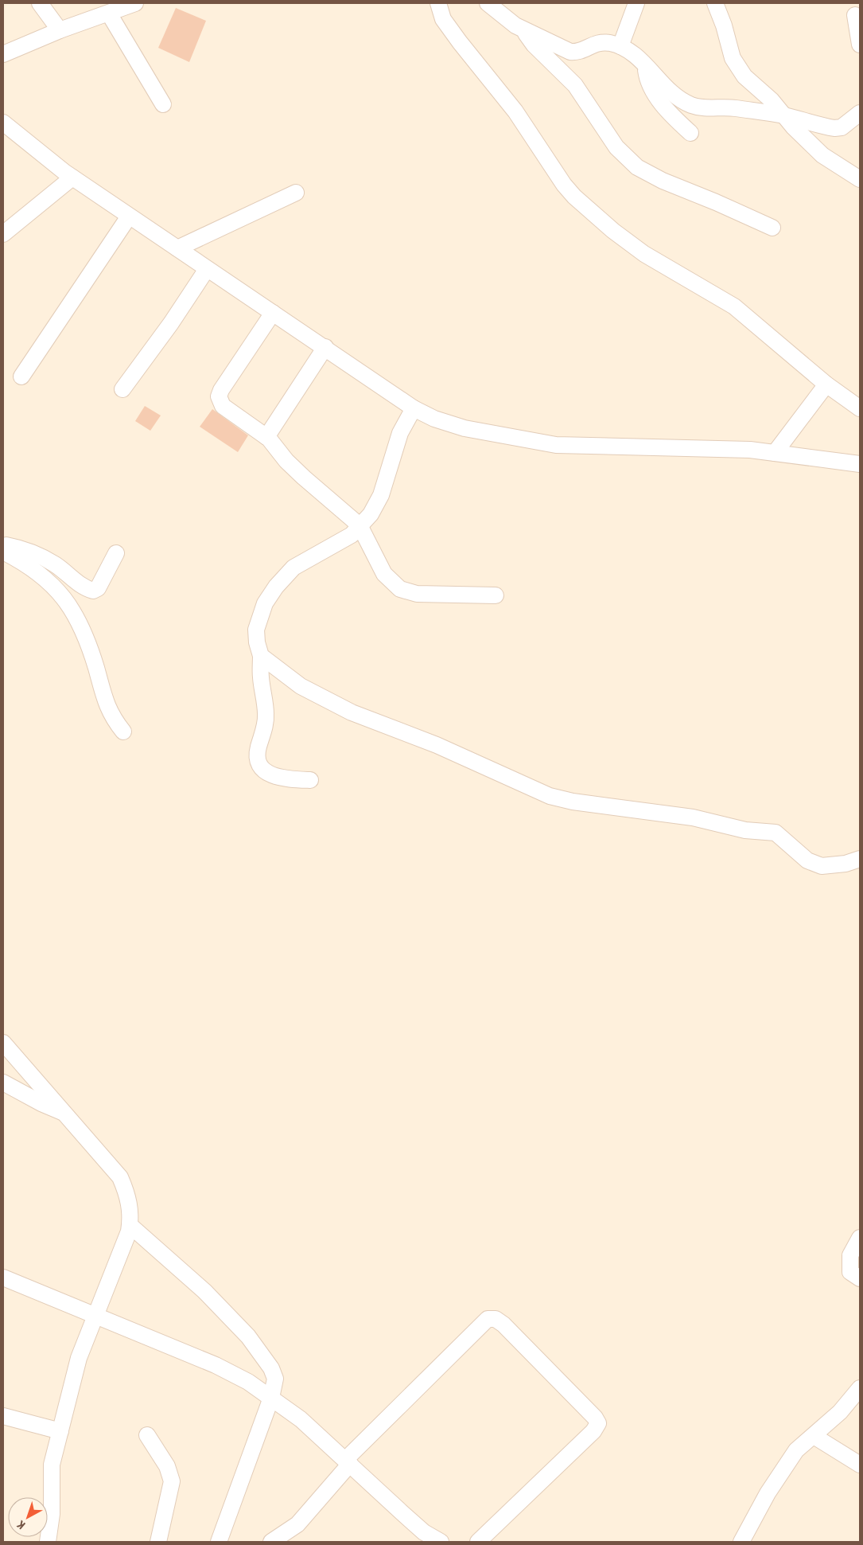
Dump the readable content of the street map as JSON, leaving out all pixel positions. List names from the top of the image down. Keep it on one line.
{"north":"bottom left"}
